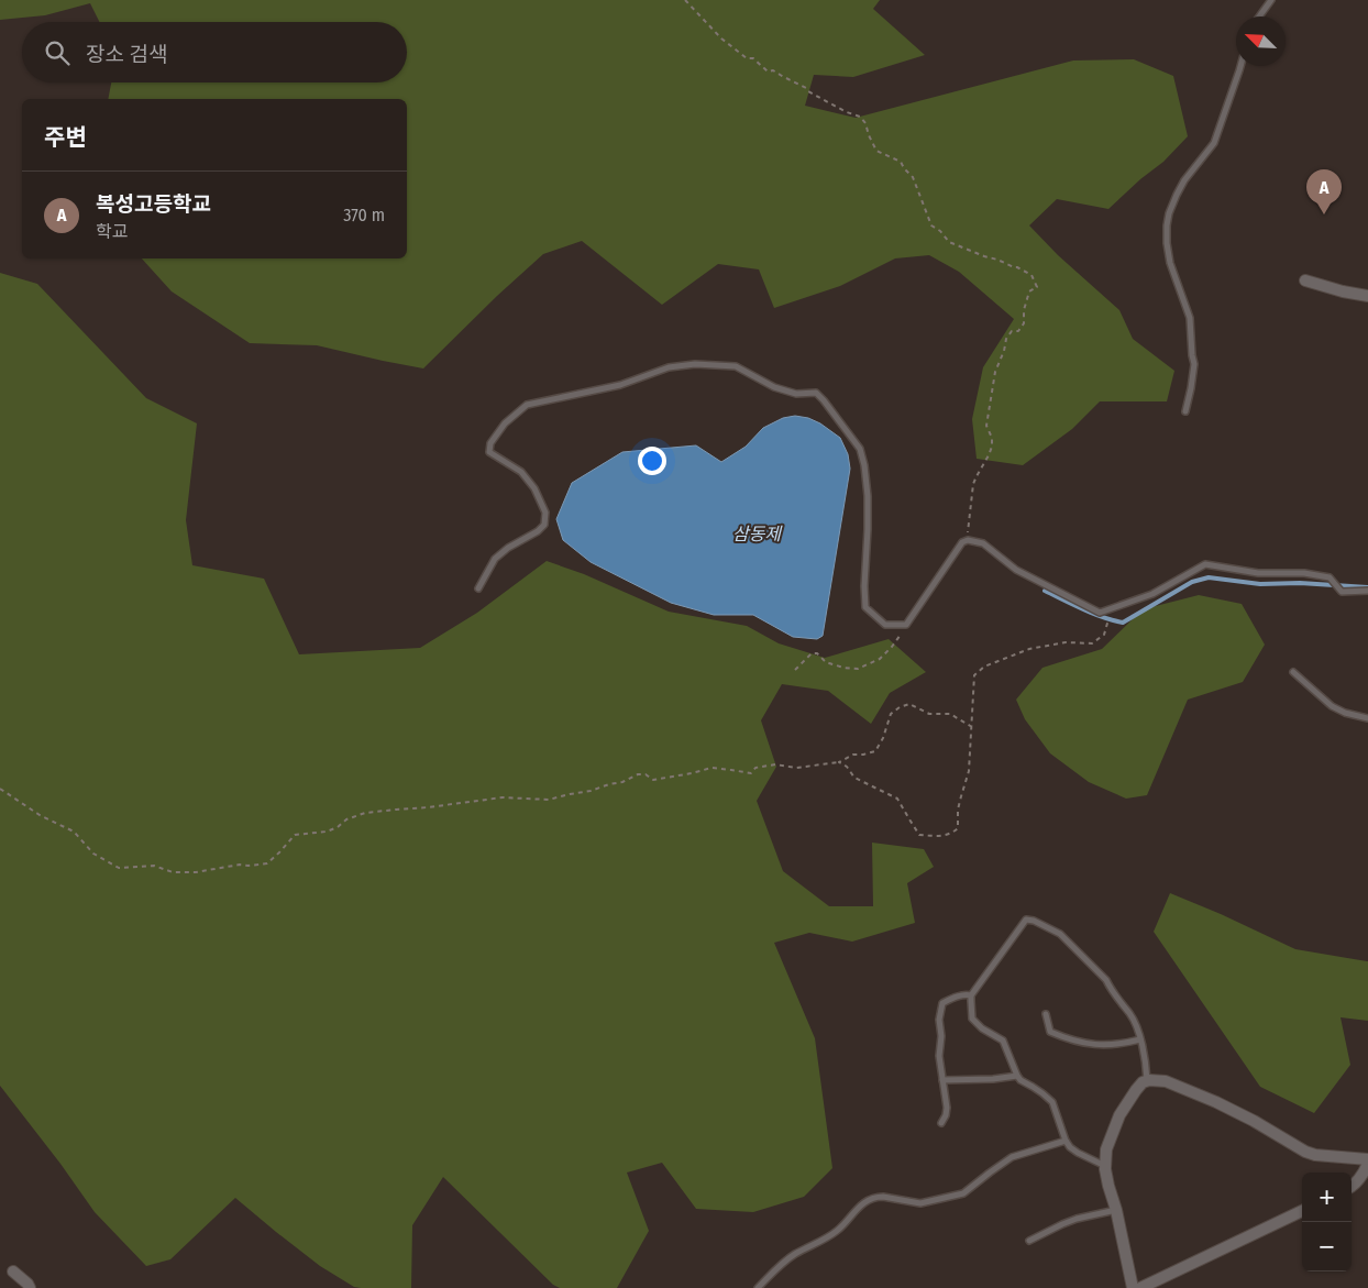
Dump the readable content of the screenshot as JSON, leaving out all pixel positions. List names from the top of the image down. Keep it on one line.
{"water":["삼동제"],"north":"top left","page":{"search":"장소 검색","heading":"주변","pins":"A","list":[{"mark":"A","name":"복성고등학교","note":"학교","value":"370 m"}],"map_buttons":["+","−"]}}
